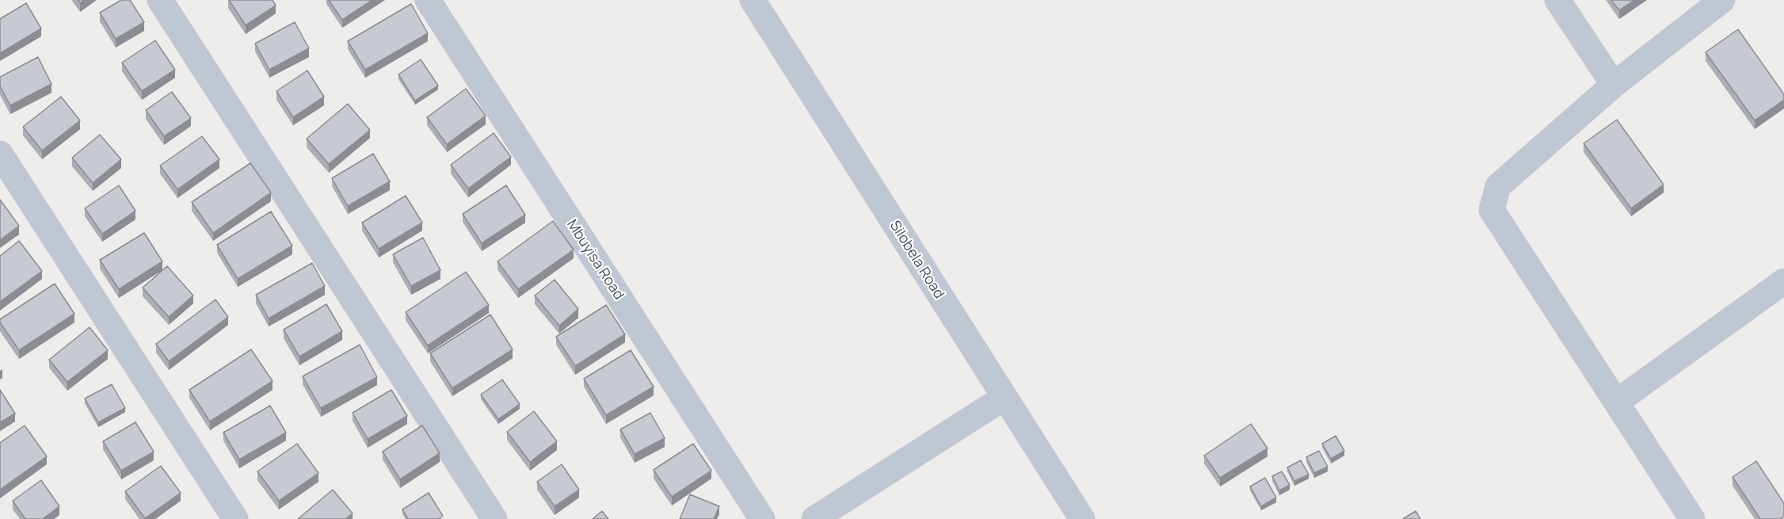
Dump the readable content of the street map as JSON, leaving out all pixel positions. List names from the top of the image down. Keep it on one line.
{"streets":{"street":["Mbuyisa Road","Silobela Road"]}}
